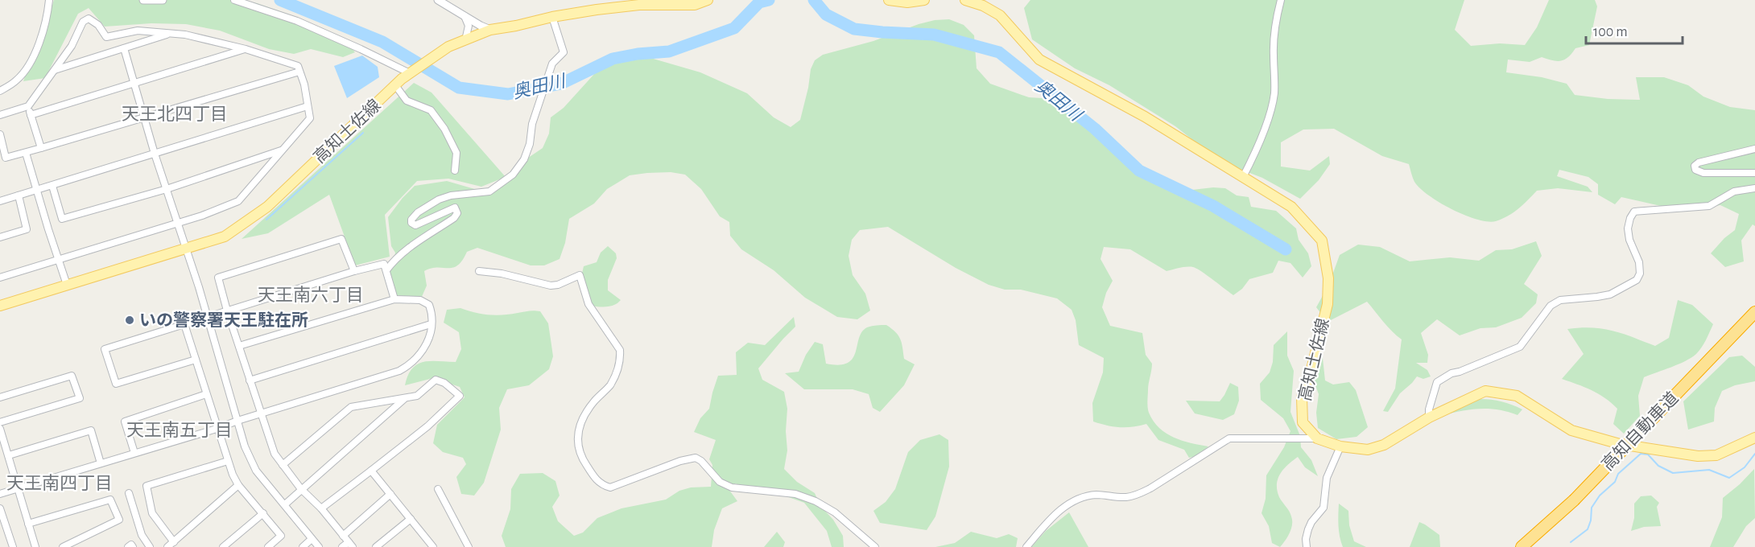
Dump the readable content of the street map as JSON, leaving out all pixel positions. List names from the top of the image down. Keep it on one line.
{"streets":{"highway":["高知自動車道"],"main road":["高知土佐線"]},"districts":["天王北四丁目","天王南六丁目","天王南五丁目","天王南四丁目"],"water":["奥田川"],"places":["いの警察署天王駐在所"],"scale_bar":"100 m"}
